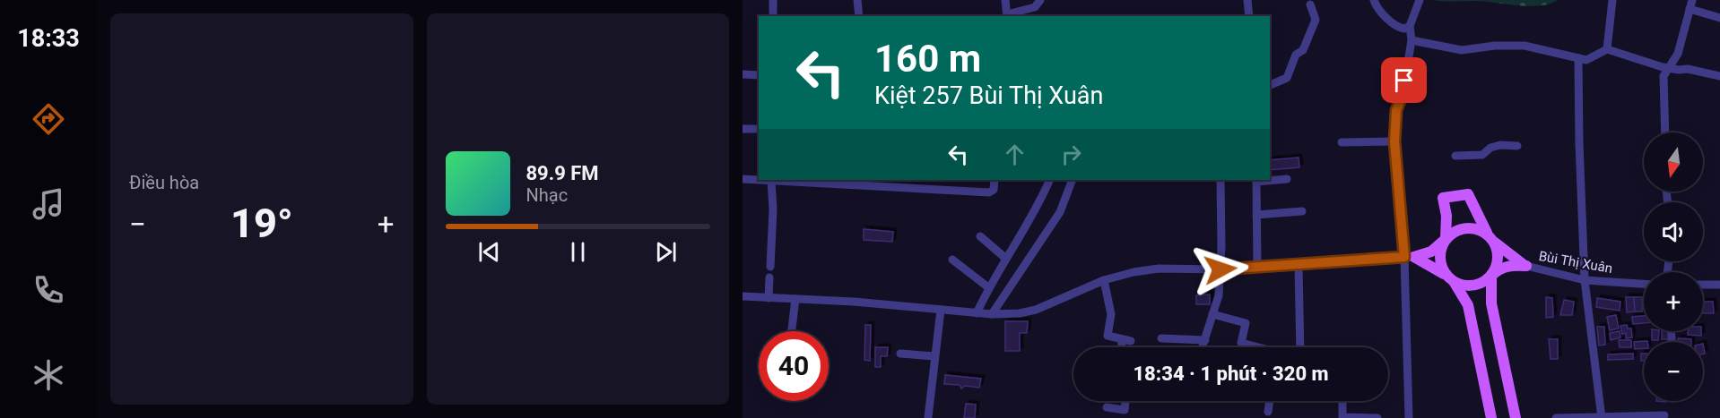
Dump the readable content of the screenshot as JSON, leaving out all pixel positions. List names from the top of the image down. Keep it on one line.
{"streets":{"street":["Bùi Thị Xuân"]},"north":"bottom","page":{"tabs":"18:33","tile":"Điều hòa","turn":["160 m","Kiệt 257 Bùi Thị Xuân"],"map_buttons":["+","−"],"song":["89.9 FM","Nhạc"],"heat":["−","19°","+"],"limit":"40","trip":"18:34 · 1 phút · 320 m"}}
